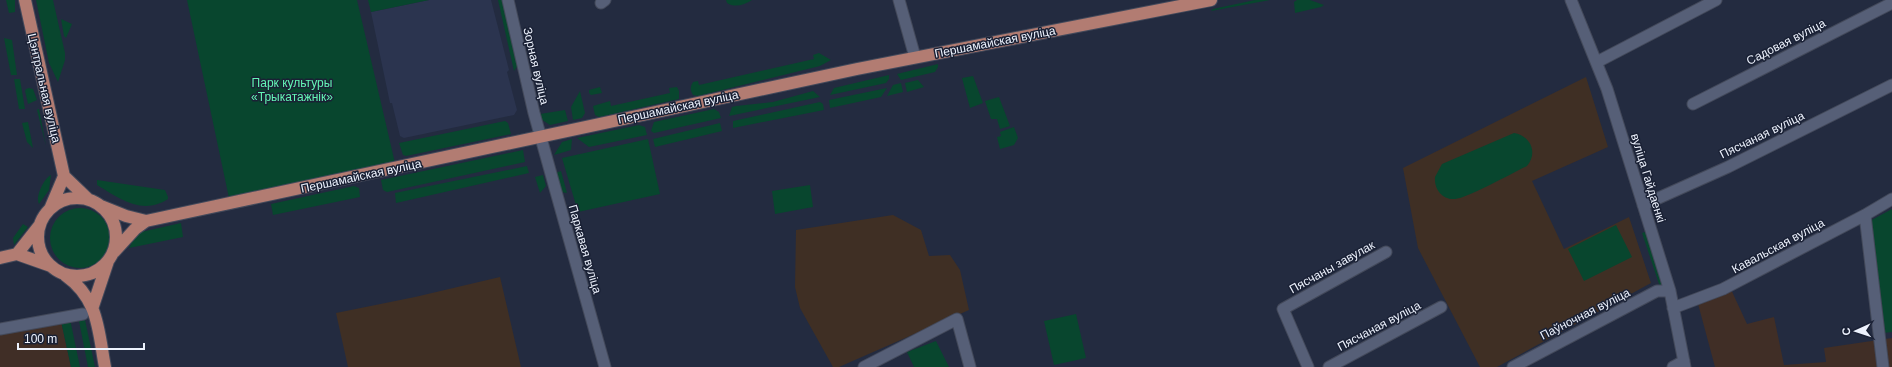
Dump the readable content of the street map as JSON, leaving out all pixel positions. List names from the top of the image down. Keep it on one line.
{"streets":{"main road":["Першамайская вуліца","Цэнтральная вуліца"],"street":["Садовая вуліца","Зорная вуліца","Пясчаная вуліца","вуліца Гайдаенкі","Кавальская вуліца","Паркавая вуліца","Пясчаны завулак","Паўночная вуліца"]},"crossings":[["Першамайская вуліца","Зорная вуліца"],["Першамайская вуліца","Паркавая вуліца"],["Зорная вуліца","Паркавая вуліца"],["Пясчаная вуліца","вуліца Гайдаенкі"],["вуліца Гайдаенкі","Кавальская вуліца"],["вуліца Гайдаенкі","Паўночная вуліца"]],"parks":["Парк культуры «Трыкатажнік»"],"scale_bar":"100 m","north":"left"}
